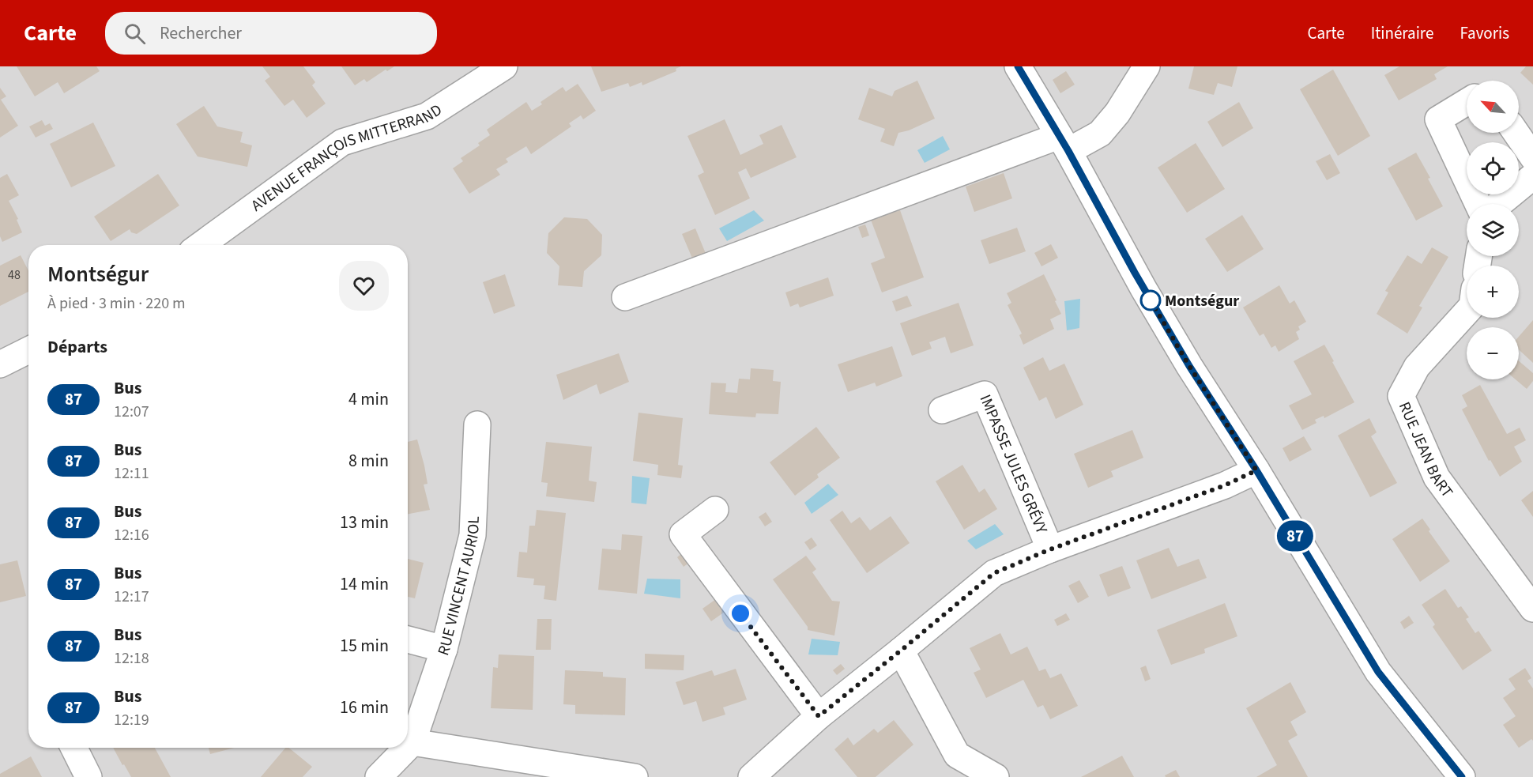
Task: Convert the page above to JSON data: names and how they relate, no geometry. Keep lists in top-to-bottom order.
{
  "streets": {
    "street": [
      "AVENUE FRANÇOIS MITTERRAND",
      "RUE JEAN BART",
      "IMPASSE JULES GRÉVY",
      "RUE VINCENT AURIOL"
    ]
  },
  "places": ["Montségur"],
  "lines": ["bus line 87"],
  "house_numbers": ["48"],
  "north": "top left",
  "page": {
    "header": "Carte",
    "search": "Rechercher",
    "nav": ["Carte", "Itinéraire", "Favoris"],
    "on_map": "87",
    "map_buttons": ["+", "−"],
    "heading": [
      ["Montségur", "À pied · 3 min · 220 m"],
      "Départs"
    ],
    "list": [
      {
        "mark": "87",
        "name": "Bus",
        "note": "12:07",
        "value": "4 min"
      },
      {
        "mark": "87",
        "name": "Bus",
        "note": "12:11",
        "value": "8 min"
      },
      {
        "mark": "87",
        "name": "Bus",
        "note": "12:16",
        "value": "13 min"
      },
      {
        "mark": "87",
        "name": "Bus",
        "note": "12:17",
        "value": "14 min"
      },
      {
        "mark": "87",
        "name": "Bus",
        "note": "12:18",
        "value": "15 min"
      },
      {
        "mark": "87",
        "name": "Bus",
        "note": "12:19",
        "value": "16 min"
      }
    ]
  }
}
